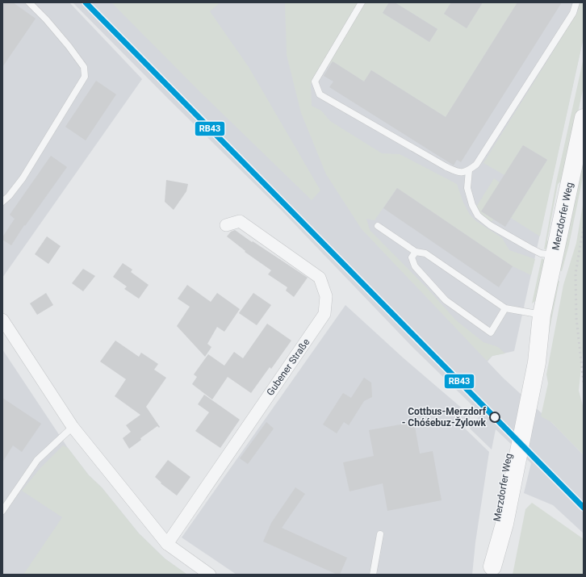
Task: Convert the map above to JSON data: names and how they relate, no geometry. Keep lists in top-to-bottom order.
{
  "streets": {
    "street": ["Merzdorfer Weg", "Gubener Straße"]
  },
  "places": ["Cottbus-Merzdorf - Chóśebuz-Žylowk"],
  "lines": ["transit line RB43"]
}
